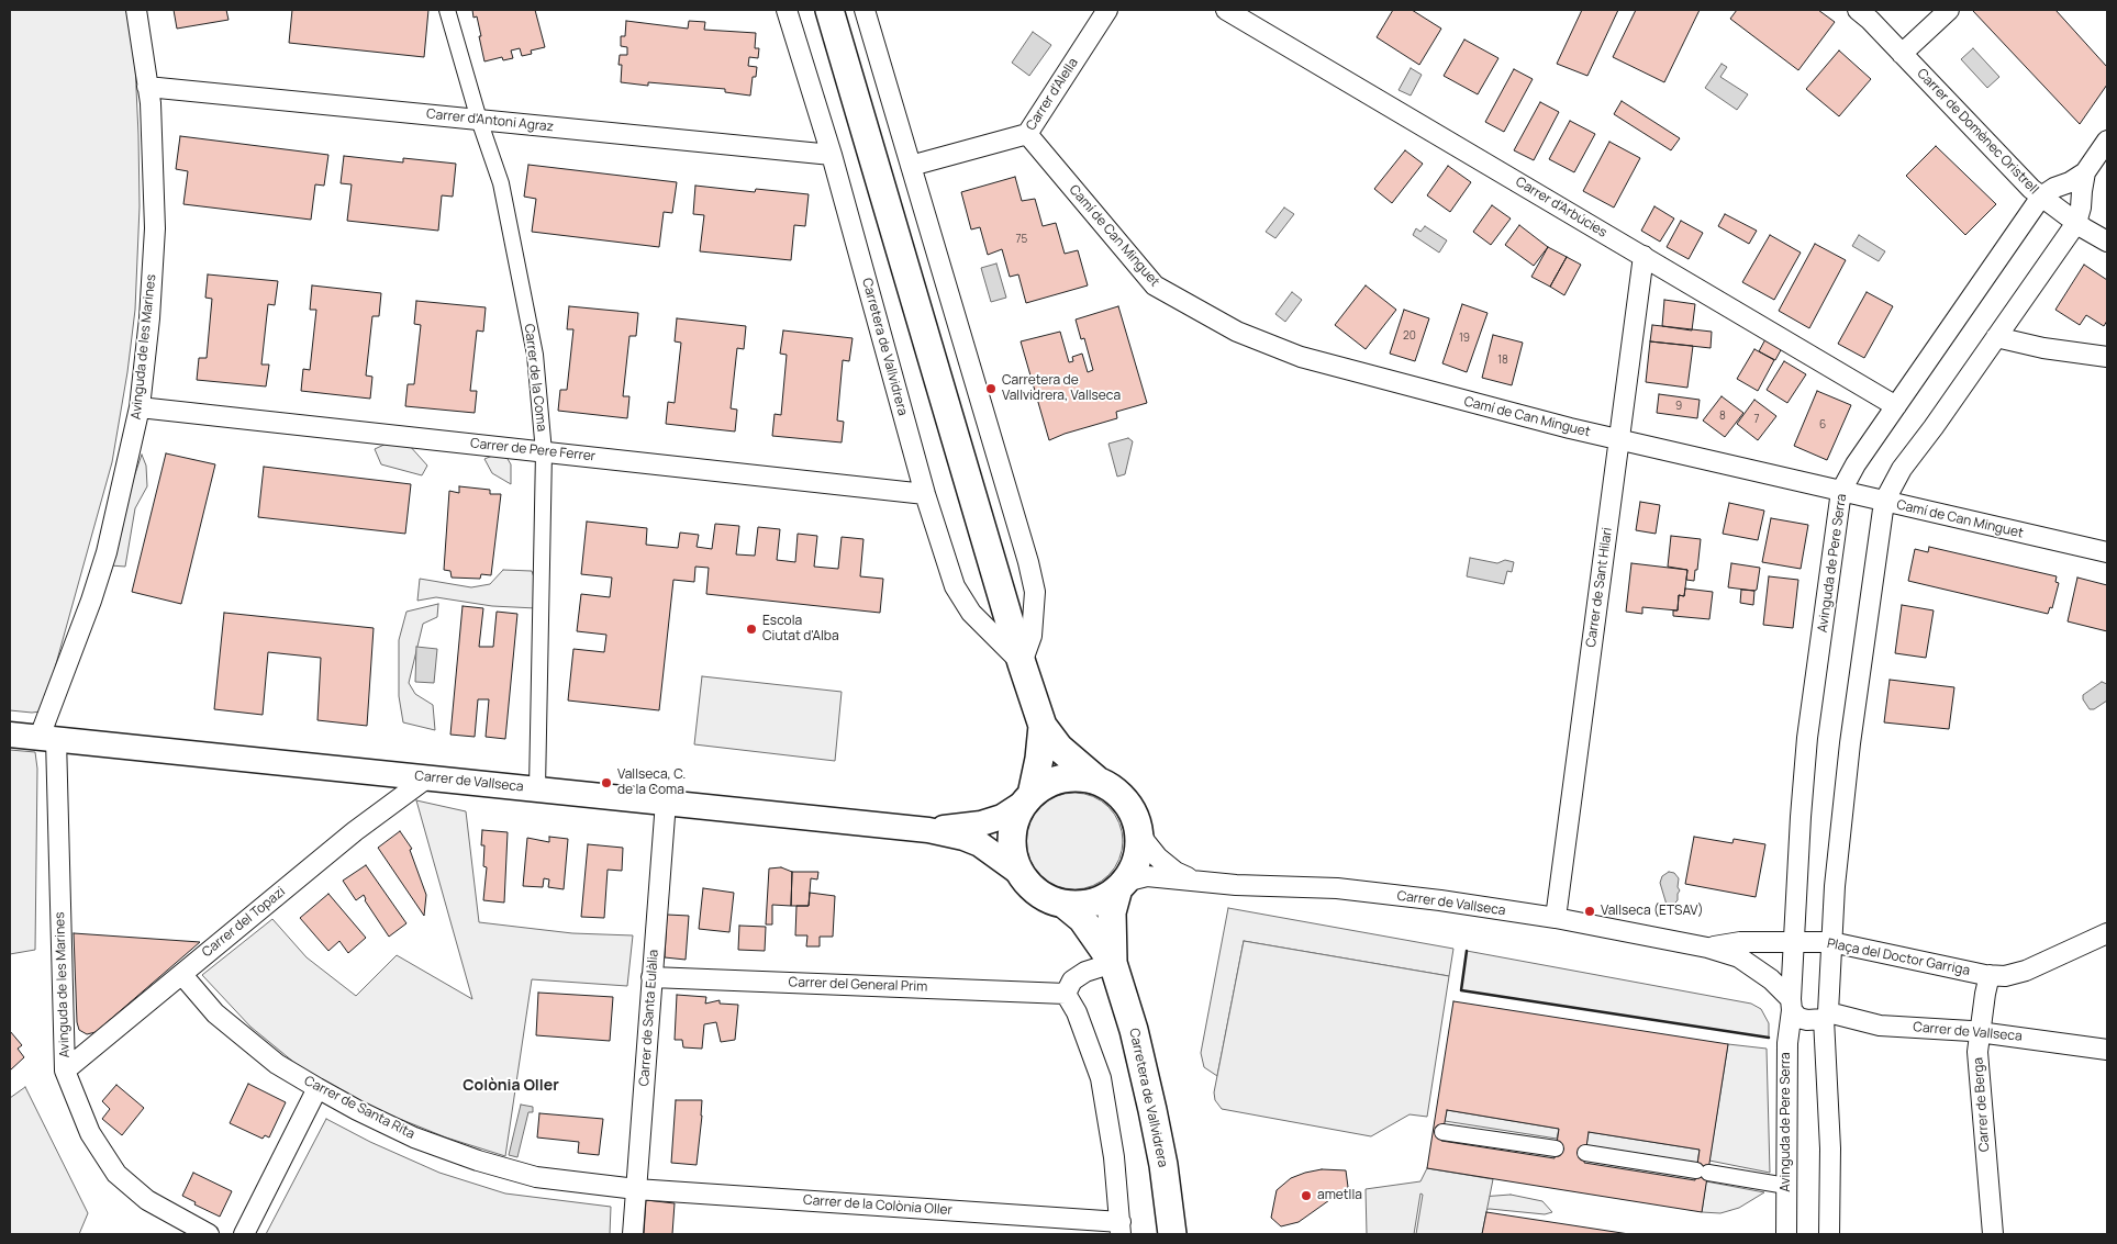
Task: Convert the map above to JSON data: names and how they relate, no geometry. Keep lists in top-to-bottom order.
{
  "streets": {
    "main road": ["Carretera de Vallvidrera"],
    "street": [
      "Carrer d'Alella",
      "Carrer d'Antoni Agraz",
      "Carrer de Domènec Oristrell",
      "Carrer d'Arbúcies",
      "Camí de Can Minguet",
      "Avinguda de les Marines",
      "Carrer de la Coma",
      "Carrer de Pere Ferrer",
      "Avinguda de Pere Serra",
      "Carrer de Sant Hilari",
      "Carrer de Vallseca",
      "Carrer del Topazi",
      "Plaça del Doctor Garriga",
      "Carrer del General Prim",
      "Carrer de Santa Eulàlia",
      "Carrer de Berga",
      "Carrer de Santa Rita",
      "Carrer de la Colònia Oller"
    ]
  },
  "crossings": [
    ["Carrer d'Alella", "Camí de Can Minguet"],
    ["Carrer d'Antoni Agraz", "Avinguda de les Marines"],
    ["Carrer d'Antoni Agraz", "Carretera de Vallvidrera"],
    ["Carrer d'Antoni Agraz", "Carrer de la Coma"],
    ["Carrer de Domènec Oristrell", "Avinguda de Pere Serra"],
    ["Carrer d'Arbúcies", "Avinguda de Pere Serra"],
    ["Carrer d'Arbúcies", "Carrer de Sant Hilari"],
    ["Camí de Can Minguet", "Avinguda de Pere Serra"],
    ["Camí de Can Minguet", "Carrer de Sant Hilari"],
    ["Avinguda de les Marines", "Carrer de Pere Ferrer"],
    ["Avinguda de les Marines", "Carrer de Vallseca"],
    ["Avinguda de les Marines", "Carrer del Topazi"],
    ["Carretera de Vallvidrera", "Carrer de Pere Ferrer"],
    ["Carretera de Vallvidrera", "Carrer de Vallseca"],
    ["Carrer de la Coma", "Carrer de Pere Ferrer"],
    ["Carrer de la Coma", "Carrer de Vallseca"],
    ["Avinguda de Pere Serra", "Carrer de Vallseca"],
    ["Avinguda de Pere Serra", "Plaça del Doctor Garriga"],
    ["Carrer de Sant Hilari", "Carrer de Vallseca"],
    ["Carrer de Vallseca", "Carrer del Topazi"],
    ["Carrer de Vallseca", "Plaça del Doctor Garriga"],
    ["Carrer de Vallseca", "Carrer de Santa Eulàlia"],
    ["Carrer de Vallseca", "Carrer de Berga"],
    ["Carrer del Topazi", "Carrer de Santa Rita"],
    ["Plaça del Doctor Garriga", "Carrer de Berga"],
    ["Carrer del General Prim", "Carrer de Santa Eulàlia"],
    ["Carrer de Santa Eulàlia", "Carrer de Santa Rita"],
    ["Carrer de Santa Eulàlia", "Carrer de la Colònia Oller"],
    ["Carrer de Santa Rita", "Carrer de la Colònia Oller"]
  ],
  "districts": ["Colònia Oller"],
  "places": [
    "Carretera de Vallvidrera, Vallseca",
    "Escola Ciutat d'Alba",
    "Vallseca, C. de la Coma",
    "Vallseca (ETSAV)",
    "ametlla"
  ],
  "house_numbers": [
    "75",
    "20",
    "19",
    "18",
    "9",
    "8",
    "7",
    "6"
  ]
}
